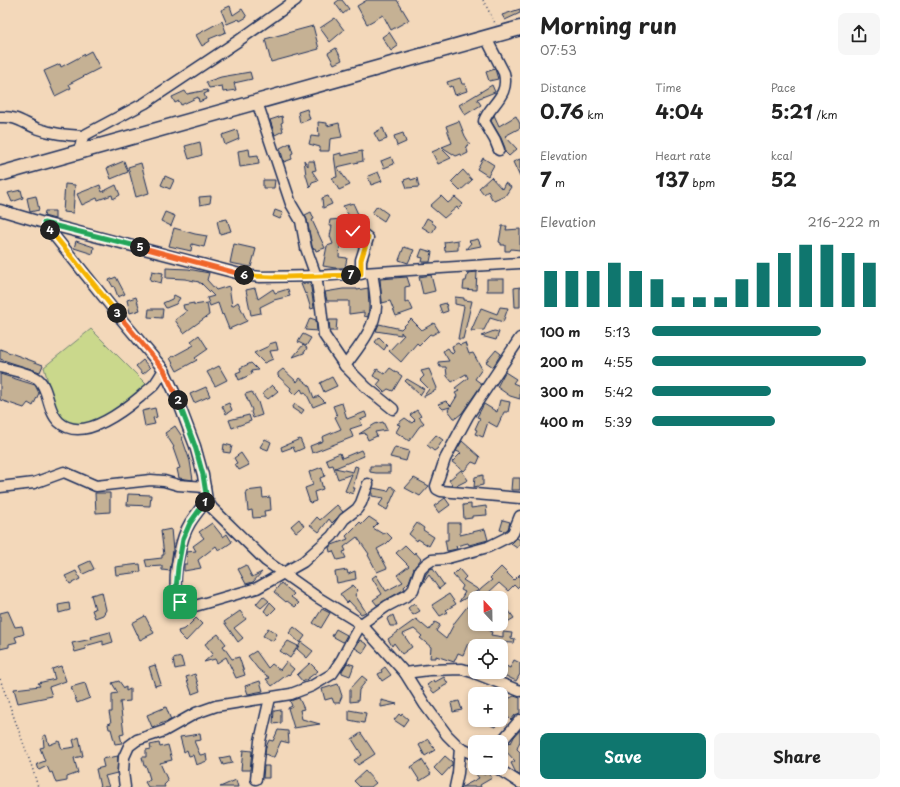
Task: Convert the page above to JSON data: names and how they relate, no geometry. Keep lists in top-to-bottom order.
{
  "north": "top",
  "page": {
    "heading": ["Morning run", "07:53"],
    "stats": [
      ["Distance", "0.76 km"],
      ["Time", "4:04"],
      ["Pace", "5:21 /km"],
      ["Elevation", "7 m"],
      ["Heart rate", "137 bpm"],
      ["kcal", "52"]
    ],
    "chart": ["Elevation", "216–222 m"],
    "pins": [
      "4",
      "5",
      "6",
      "7",
      "3",
      "2",
      "1"
    ],
    "list": [
      {
        "name": "100 m",
        "note": "5:13"
      },
      {
        "name": "200 m",
        "note": "4:55"
      },
      {
        "name": "300 m",
        "note": "5:42"
      },
      {
        "name": "400 m",
        "note": "5:39"
      }
    ],
    "map_buttons": ["+", "−"],
    "buttons": ["Save", "Share"]
  }
}
